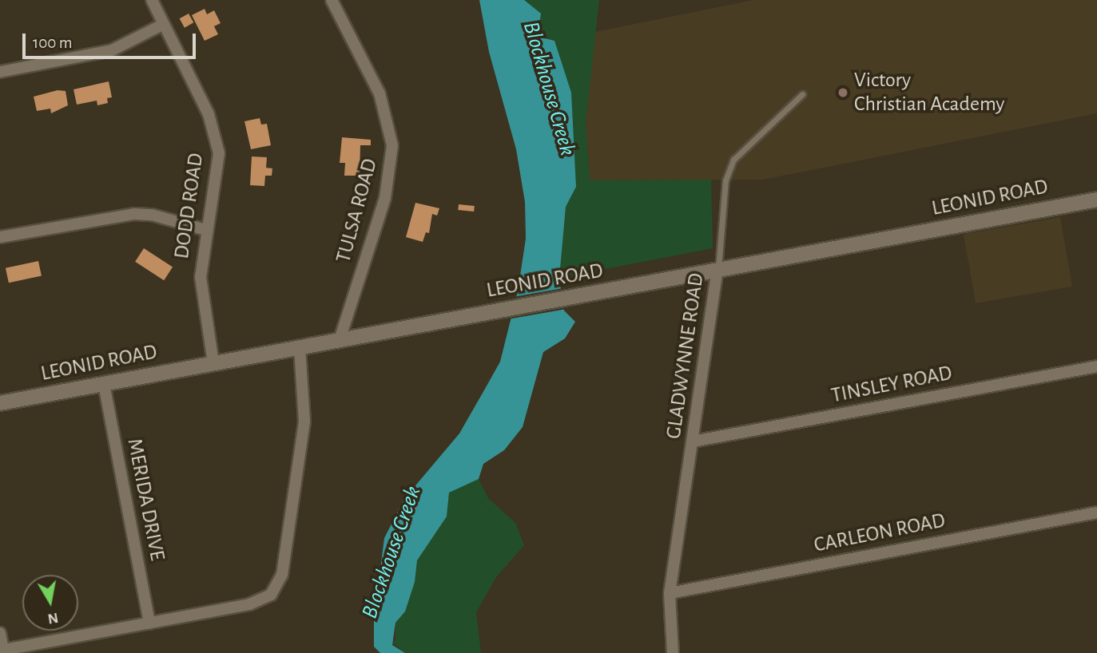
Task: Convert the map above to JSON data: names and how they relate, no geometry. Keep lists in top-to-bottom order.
{
  "streets": {
    "street": [
      "LEONID ROAD",
      "DODD ROAD",
      "TULSA ROAD",
      "GLADWYNNE ROAD",
      "TINSLEY ROAD",
      "MERIDA DRIVE",
      "CARLEON ROAD"
    ]
  },
  "crossings": [
    ["LEONID ROAD", "DODD ROAD"],
    ["LEONID ROAD", "TULSA ROAD"],
    ["LEONID ROAD", "GLADWYNNE ROAD"],
    ["LEONID ROAD", "MERIDA DRIVE"],
    ["GLADWYNNE ROAD", "TINSLEY ROAD"],
    ["GLADWYNNE ROAD", "CARLEON ROAD"]
  ],
  "water": ["Blockhouse Creek"],
  "places": ["Victory Christian Academy"],
  "scale_bar": "100 m",
  "north": "bottom"
}
